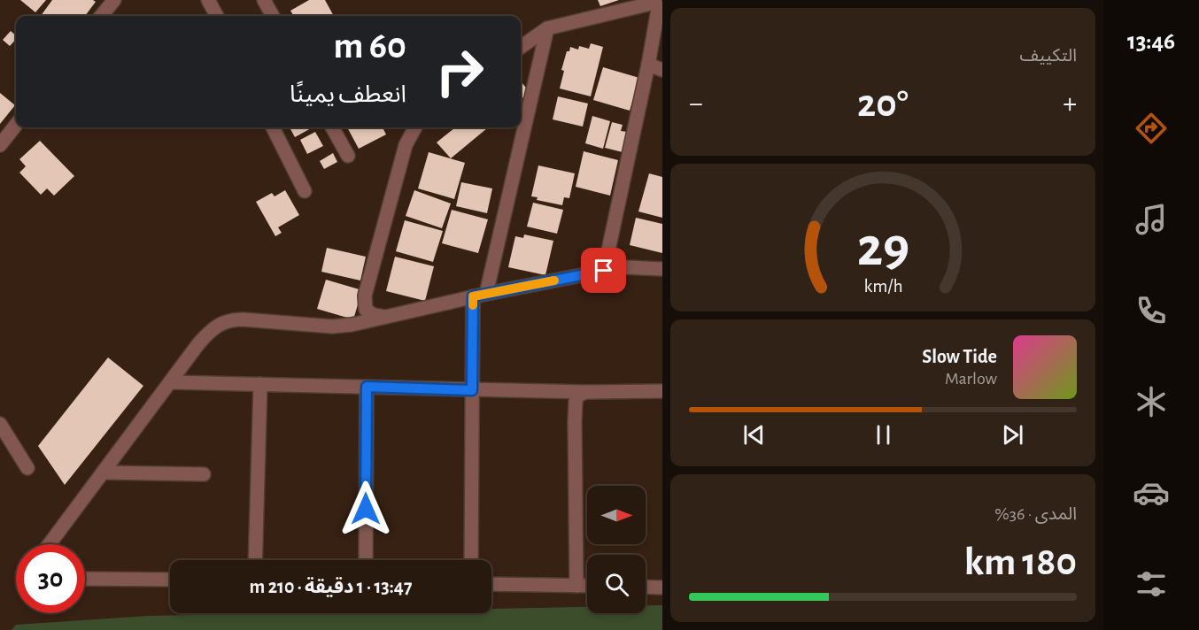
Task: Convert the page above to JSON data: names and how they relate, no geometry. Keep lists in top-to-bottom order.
{
  "north": "right",
  "page": {
    "tabs": "13:46",
    "tile": [
      "التكييف",
      ["المدى · 36%", "180 km"]
    ],
    "turn": ["60 m", "انعطف يمينًا"],
    "heat": ["−", "20°", "+"],
    "song": ["Slow Tide", "Marlow"],
    "limit": "30",
    "trip": "13:47 · 1 دقيقة · 210 m",
    "gauge": ["29", "km/h"]
  }
}
